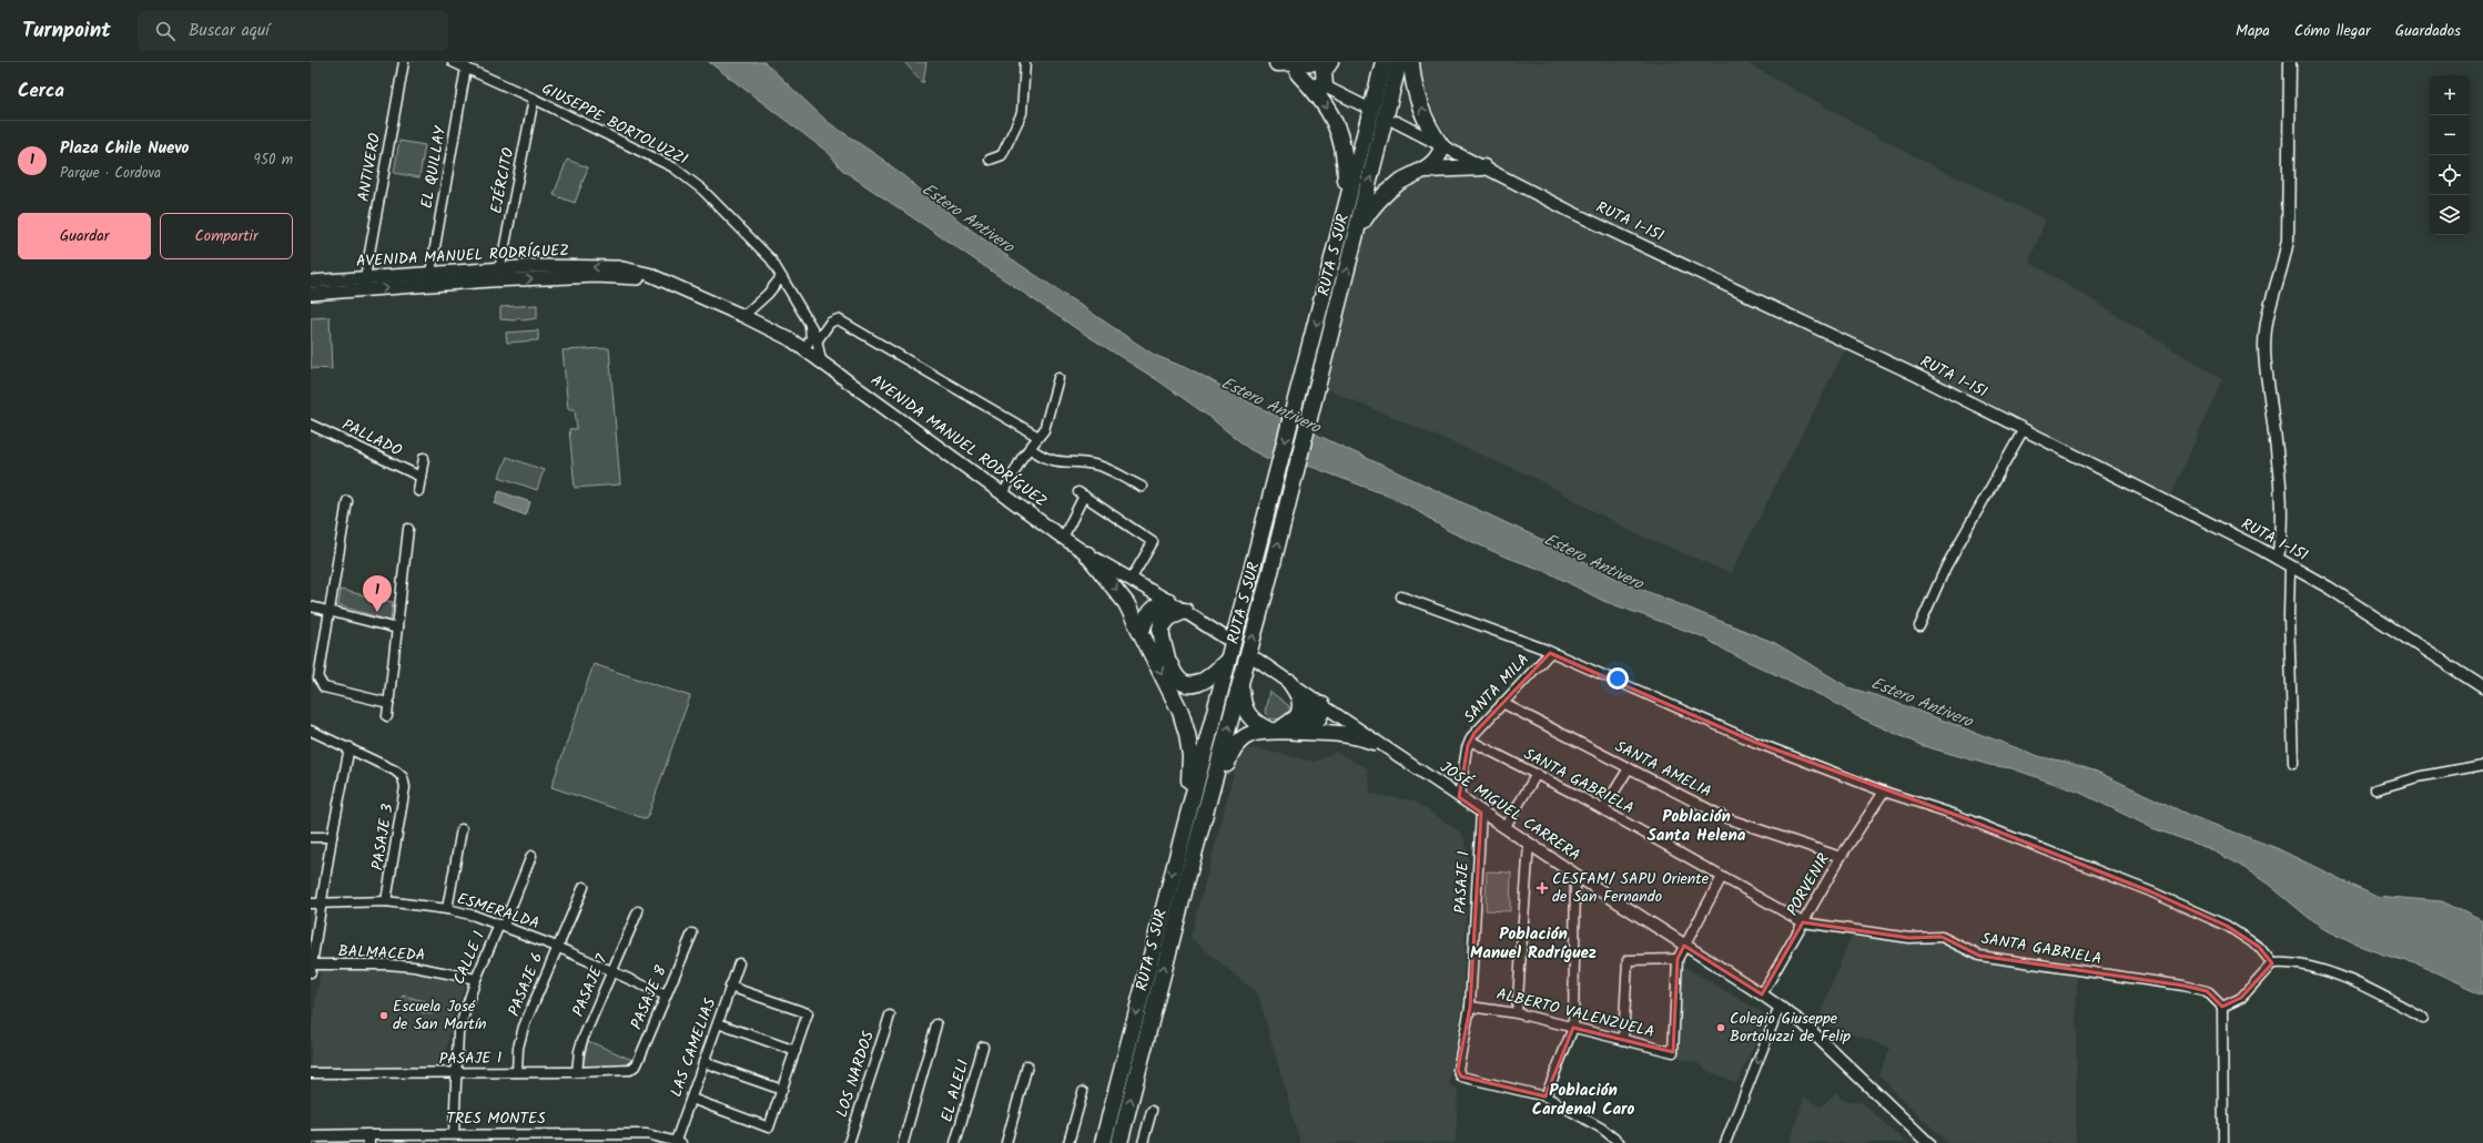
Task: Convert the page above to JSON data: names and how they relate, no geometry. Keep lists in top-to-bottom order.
{
  "streets": {
    "highway": ["RUTA 5 SUR"],
    "main road": ["AVENIDA MANUEL RODRÍGUEZ", "JOSÉ MIGUEL CARRERA"],
    "street": [
      "GIUSEPPE BORTOLUZZI",
      "ANTIVERO",
      "EL QUILLAY",
      "EJÉRCITO",
      "RUTA I-151",
      "PALLADO",
      "SANTA MILA",
      "SANTA AMELIA",
      "SANTA GABRIELA",
      "PASAJE 3",
      "PASAJE 1",
      "PORVENIR",
      "ESMERALDA",
      "BALMACEDA",
      "CALLE 1",
      "PASAJE 6",
      "PASAJE 7",
      "PASAJE 8",
      "ALBERTO VALENZUELA",
      "LAS CAMELIAS",
      "LOS NARDOS",
      "EL ALELI",
      "TRES MONTES"
    ]
  },
  "crossings": [
    ["GIUSEPPE BORTOLUZZI", "EL QUILLAY"],
    ["GIUSEPPE BORTOLUZZI", "EJÉRCITO"],
    ["GIUSEPPE BORTOLUZZI", "AVENIDA MANUEL RODRÍGUEZ"],
    ["ANTIVERO", "AVENIDA MANUEL RODRÍGUEZ"],
    ["EL QUILLAY", "AVENIDA MANUEL RODRÍGUEZ"],
    ["EJÉRCITO", "AVENIDA MANUEL RODRÍGUEZ"],
    ["SANTA MILA", "SANTA AMELIA"],
    ["SANTA MILA", "SANTA GABRIELA"],
    ["SANTA MILA", "JOSÉ MIGUEL CARRERA"],
    ["SANTA AMELIA", "PORVENIR"],
    ["SANTA GABRIELA", "PORVENIR"],
    ["JOSÉ MIGUEL CARRERA", "PASAJE 1"],
    ["JOSÉ MIGUEL CARRERA", "PORVENIR"],
    ["PASAJE 3", "ESMERALDA"],
    ["PASAJE 1", "CALLE 1"],
    ["PASAJE 1", "PASAJE 6"],
    ["PASAJE 1", "PASAJE 7"],
    ["PASAJE 1", "PASAJE 8"],
    ["PASAJE 1", "ALBERTO VALENZUELA"],
    ["ESMERALDA", "CALLE 1"],
    ["ESMERALDA", "PASAJE 6"],
    ["ESMERALDA", "PASAJE 7"],
    ["ESMERALDA", "PASAJE 8"],
    ["BALMACEDA", "CALLE 1"],
    ["CALLE 1", "TRES MONTES"],
    ["LAS CAMELIAS", "TRES MONTES"]
  ],
  "districts": ["Población Santa Helena", "Población Manuel Rodríguez", "Población Cardenal Caro"],
  "water": ["Estero Antivero"],
  "places": {
    "health": ["CESFAM/ SAPU Oriente de San Fernando"],
    "other": ["Escuela José de San Martín", "Colegio Giuseppe Bortoluzzi de Felip"]
  },
  "page": {
    "header": "Turnpoint",
    "search": "Buscar aquí",
    "nav": ["Mapa", "Cómo llegar", "Guardados"],
    "heading": "Cerca",
    "map_buttons": ["+", "−"],
    "list": [
      {
        "mark": "1",
        "name": "Plaza Chile Nuevo",
        "note": "Parque · Cordova",
        "value": "950 m"
      }
    ],
    "buttons": ["Guardar", "Compartir"],
    "pins": "1"
  }
}
